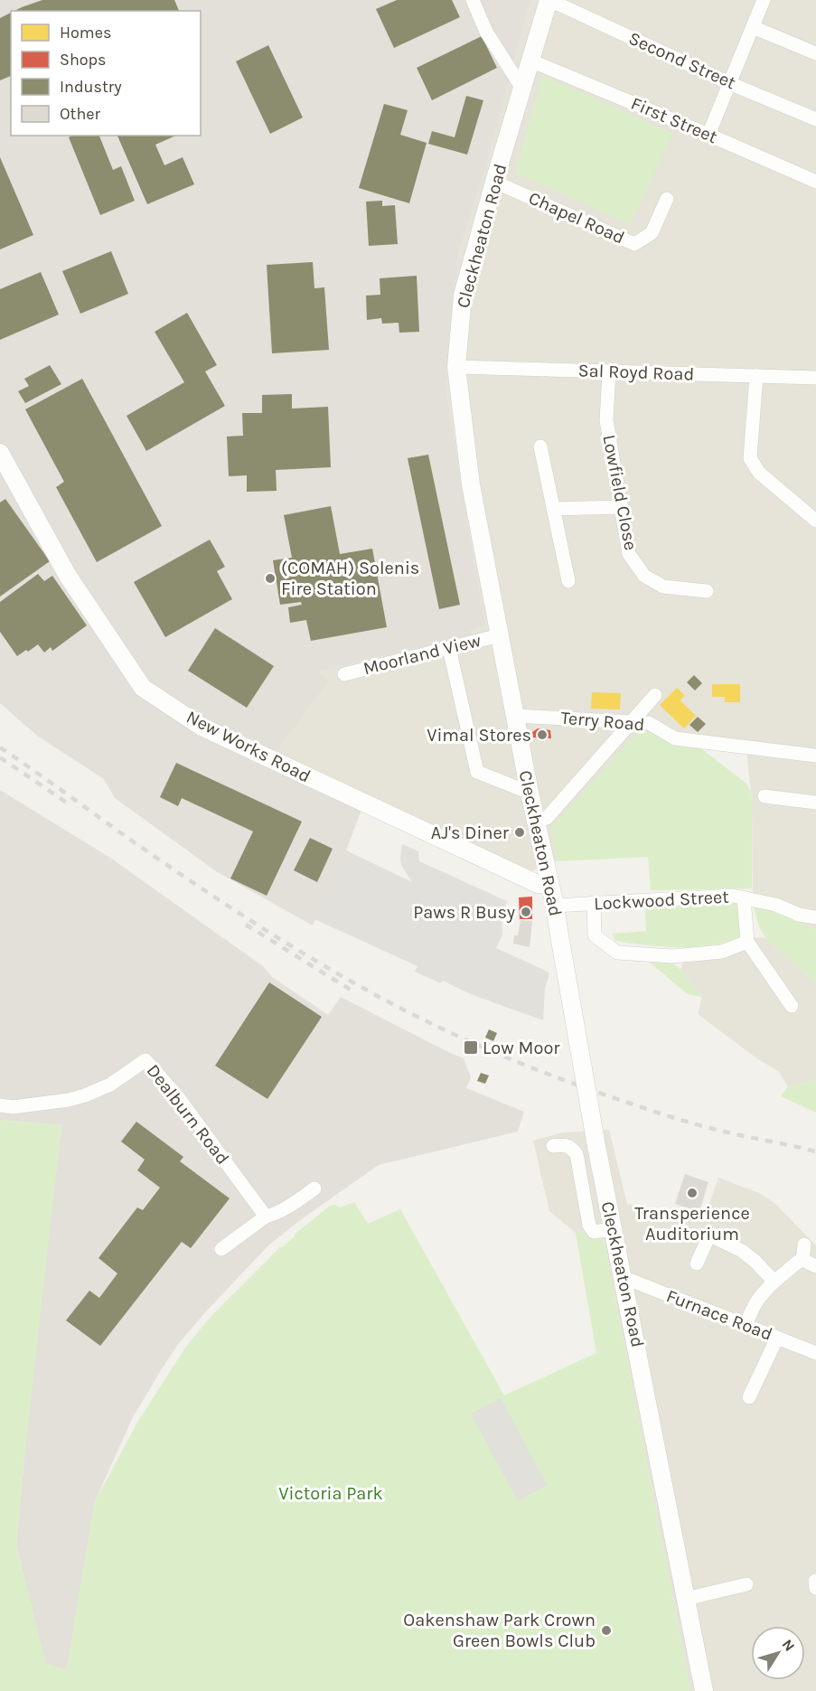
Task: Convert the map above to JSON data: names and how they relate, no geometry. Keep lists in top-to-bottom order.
{
  "streets": {
    "street": [
      "Second Street",
      "First Street",
      "Chapel Road",
      "Cleckheaton Road",
      "Sal Royd Road",
      "Lowfield Close",
      "Moorland View",
      "Terry Road",
      "New Works Road",
      "Lockwood Street",
      "Dealburn Road",
      "Furnace Road"
    ]
  },
  "crossings": [
    ["Second Street", "Cleckheaton Road"],
    ["First Street", "Cleckheaton Road"],
    ["Chapel Road", "Cleckheaton Road"],
    ["Cleckheaton Road", "Sal Royd Road"],
    ["Cleckheaton Road", "Moorland View"],
    ["Cleckheaton Road", "Terry Road"],
    ["Cleckheaton Road", "New Works Road"],
    ["Cleckheaton Road", "Lockwood Street"],
    ["Cleckheaton Road", "Furnace Road"],
    ["Sal Royd Road", "Lowfield Close"]
  ],
  "parks": ["Victoria Park"],
  "places": {
    "other": [
      "(COMAH) Solenis Fire Station",
      "Vimal Stores",
      "AJ's Diner",
      "Paws R Busy",
      "Transperience Auditorium",
      "Oakenshaw Park Crown Green Bowls Club"
    ],
    "transit": ["Low Moor"]
  },
  "legend": [
    "Homes",
    "Shops",
    "Industry",
    "Other"
  ],
  "north": "top right"
}
